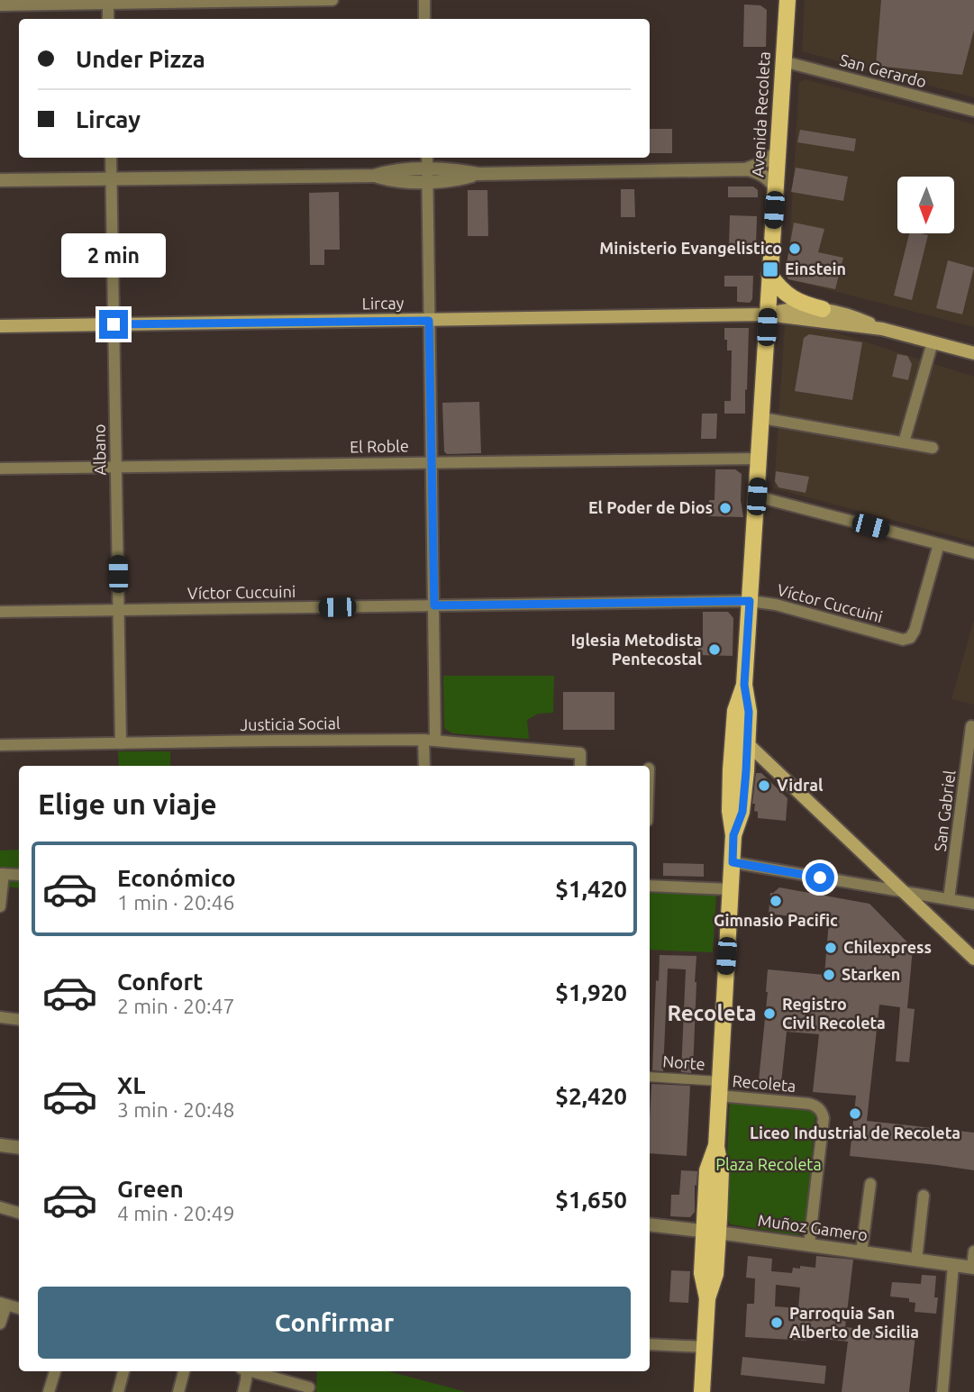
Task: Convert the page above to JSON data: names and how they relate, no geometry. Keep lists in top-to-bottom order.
{
  "streets": {
    "main road": ["Avenida Recoleta", "Lircay"],
    "street": [
      "San Gerardo",
      "El Roble",
      "Albano",
      "Víctor Cuccuini",
      "Justicia Social",
      "San Gabriel",
      "Norte",
      "Recoleta",
      "Muñoz Gamero"
    ]
  },
  "crossings": [
    ["San Gerardo", "Avenida Recoleta"],
    ["Avenida Recoleta", "Lircay"],
    ["Avenida Recoleta", "El Roble"],
    ["Avenida Recoleta", "Víctor Cuccuini"],
    ["Avenida Recoleta", "Norte"],
    ["Avenida Recoleta", "Recoleta"],
    ["Avenida Recoleta", "Muñoz Gamero"],
    ["Lircay", "Albano"],
    ["El Roble", "Albano"],
    ["Albano", "Víctor Cuccuini"],
    ["Albano", "Justicia Social"],
    ["Norte", "Recoleta"],
    ["Recoleta", "Muñoz Gamero"]
  ],
  "districts": ["Recoleta"],
  "parks": ["Plaza Recoleta"],
  "places": {
    "other": [
      "Ministerio Evangelistico",
      "El Poder de Dios",
      "Iglesia Metodista Pentecostal",
      "Vidral",
      "Gimnasio Pacific",
      "Chilexpress",
      "Starken",
      "Registro Civil Recoleta",
      "Liceo Industrial de Recoleta",
      "Parroquia San Alberto de Sicilia"
    ],
    "transit": ["Einstein"]
  },
  "north": "bottom",
  "page": {
    "banner": ["Under Pizza", "Lircay"],
    "bubble": "2 min",
    "heading": "Elige un viaje",
    "list": [
      {
        "name": "Económico",
        "note": "1 min · 20:46",
        "value": "$1,420"
      },
      {
        "name": "Confort",
        "note": "2 min · 20:47",
        "value": "$1,920"
      },
      {
        "name": "XL",
        "note": "3 min · 20:48",
        "value": "$2,420"
      },
      {
        "name": "Green",
        "note": "4 min · 20:49",
        "value": "$1,650"
      }
    ],
    "buttons": "Confirmar"
  }
}
